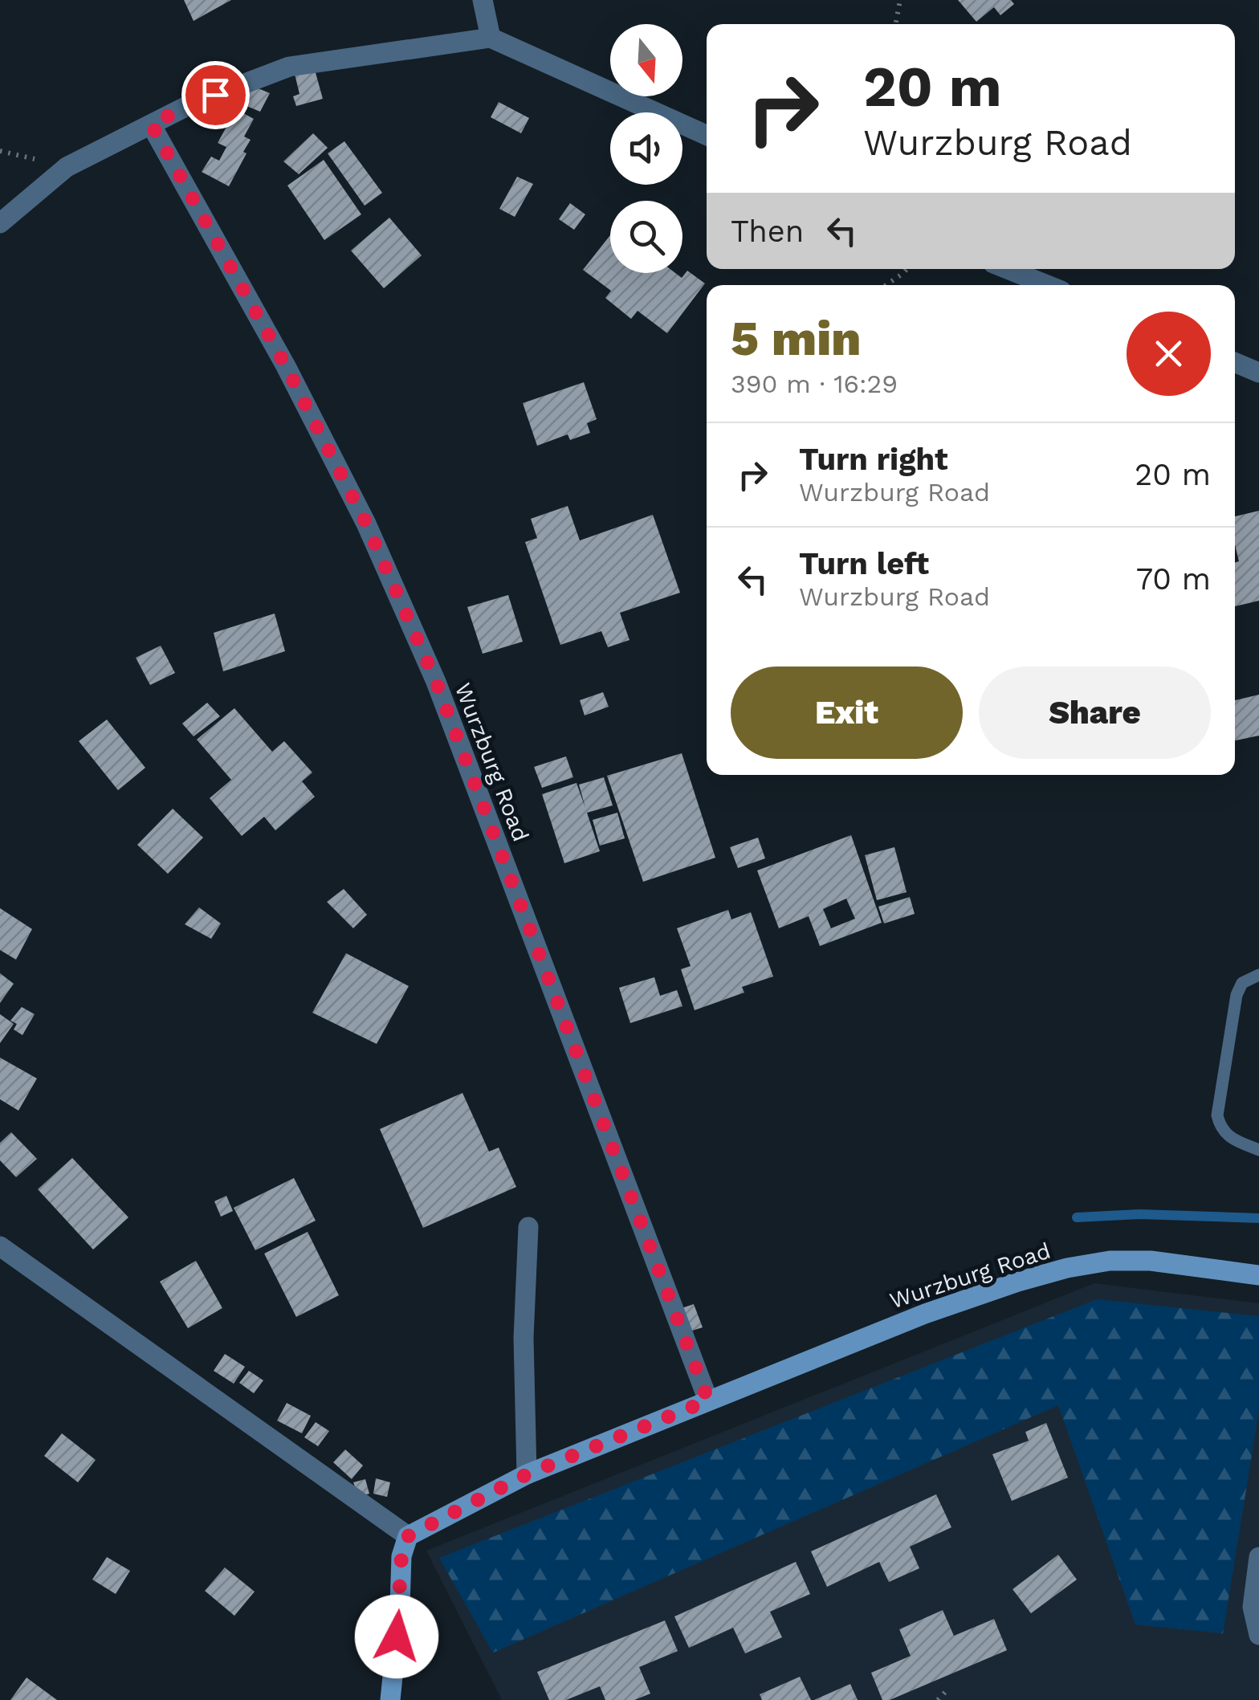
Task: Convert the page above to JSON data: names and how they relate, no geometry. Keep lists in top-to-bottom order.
{
  "streets": {
    "main road": ["Wurzburg Road"]
  },
  "north": "bottom",
  "page": {
    "turn": ["20 m", "Wurzburg Road"],
    "then": "Then",
    "heading": ["5 min", "390 m · 16:29"],
    "list": [
      {
        "name": "Turn right",
        "note": "Wurzburg Road",
        "value": "20 m"
      },
      {
        "name": "Turn left",
        "note": "Wurzburg Road",
        "value": "70 m"
      }
    ],
    "buttons": ["Exit", "Share"]
  }
}
